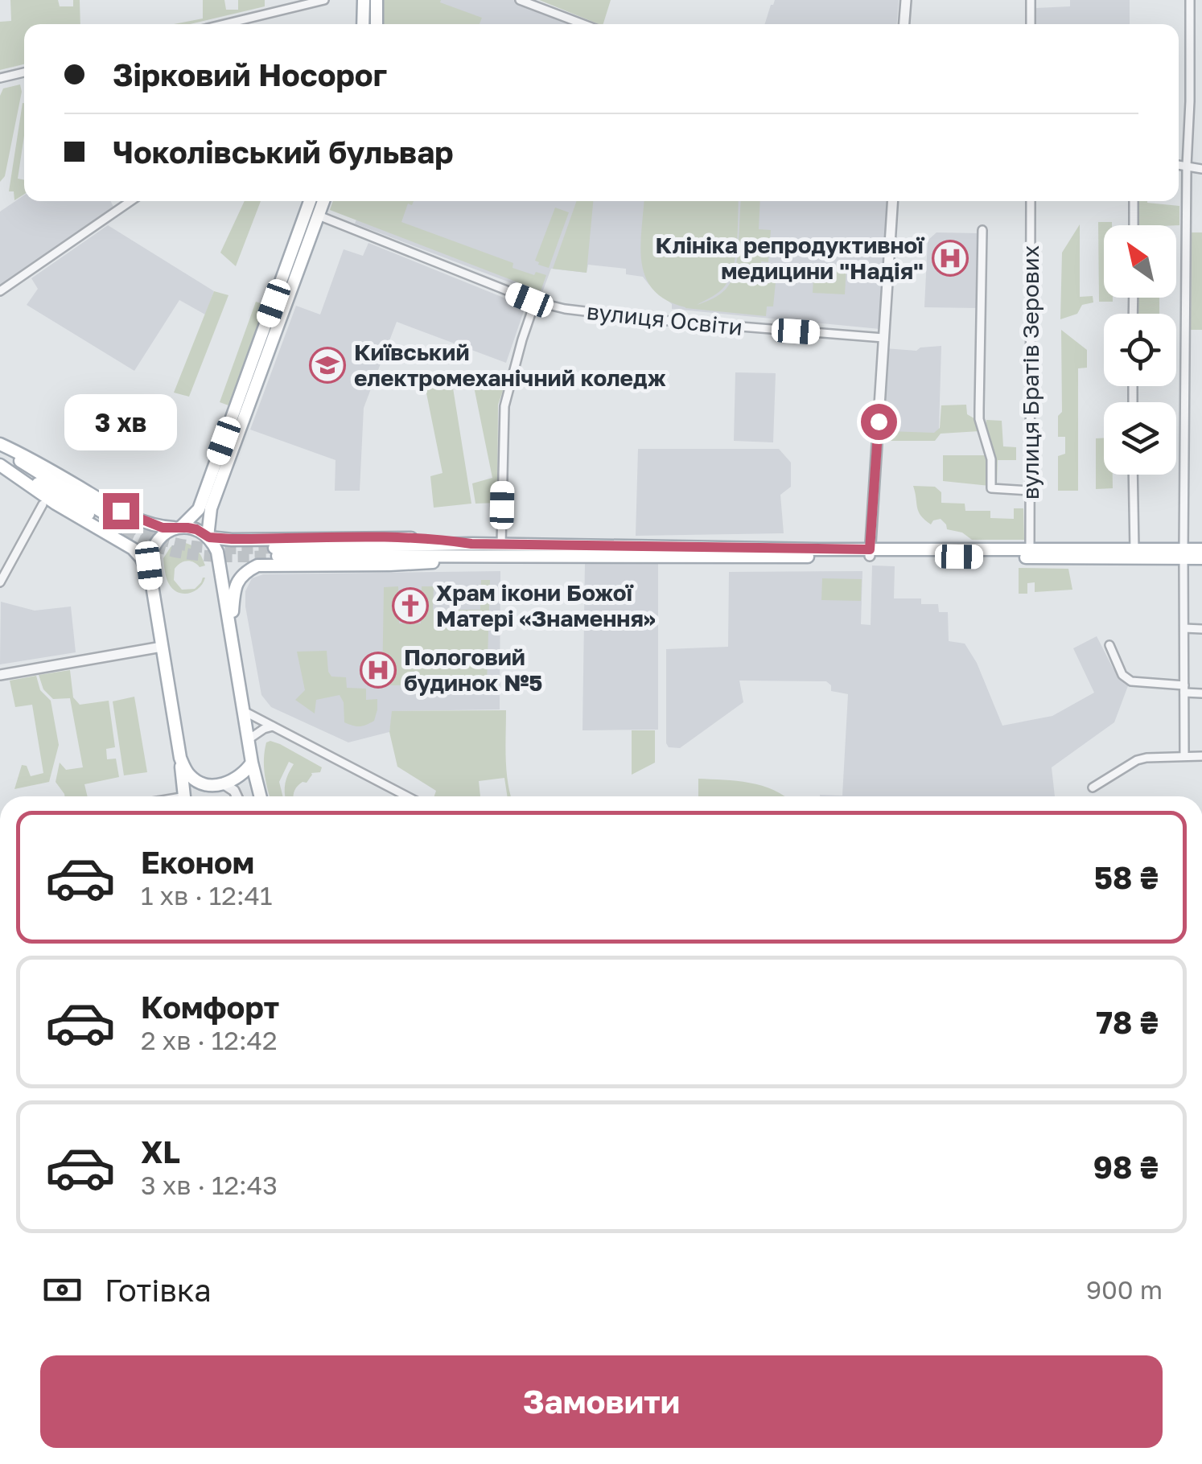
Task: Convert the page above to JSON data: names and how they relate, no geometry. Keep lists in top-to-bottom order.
{
  "streets": {
    "street": ["вулиця Освіти", "вулиця Братів Зерових"]
  },
  "places": {
    "hospital": ["Клініка репродуктивної медицини \"Надія\"", "Пологовий будинок №5"],
    "school or university": ["Київський електромеханічний коледж"],
    "church": ["Храм ікони Божої Матері «Знамення»"]
  },
  "north": "top left",
  "page": {
    "banner": ["Зірковий Носорог", "Чоколівський бульвар"],
    "bubble": "3 хв",
    "list": [
      {
        "name": "Економ",
        "note": "1 хв · 12:41",
        "value": "58 ₴"
      },
      {
        "name": "Комфорт",
        "note": "2 хв · 12:42",
        "value": "78 ₴"
      },
      {
        "name": "XL",
        "note": "3 хв · 12:43",
        "value": "98 ₴"
      }
    ],
    "pay": ["Готівка", "900 m"],
    "buttons": "Замовити"
  }
}
